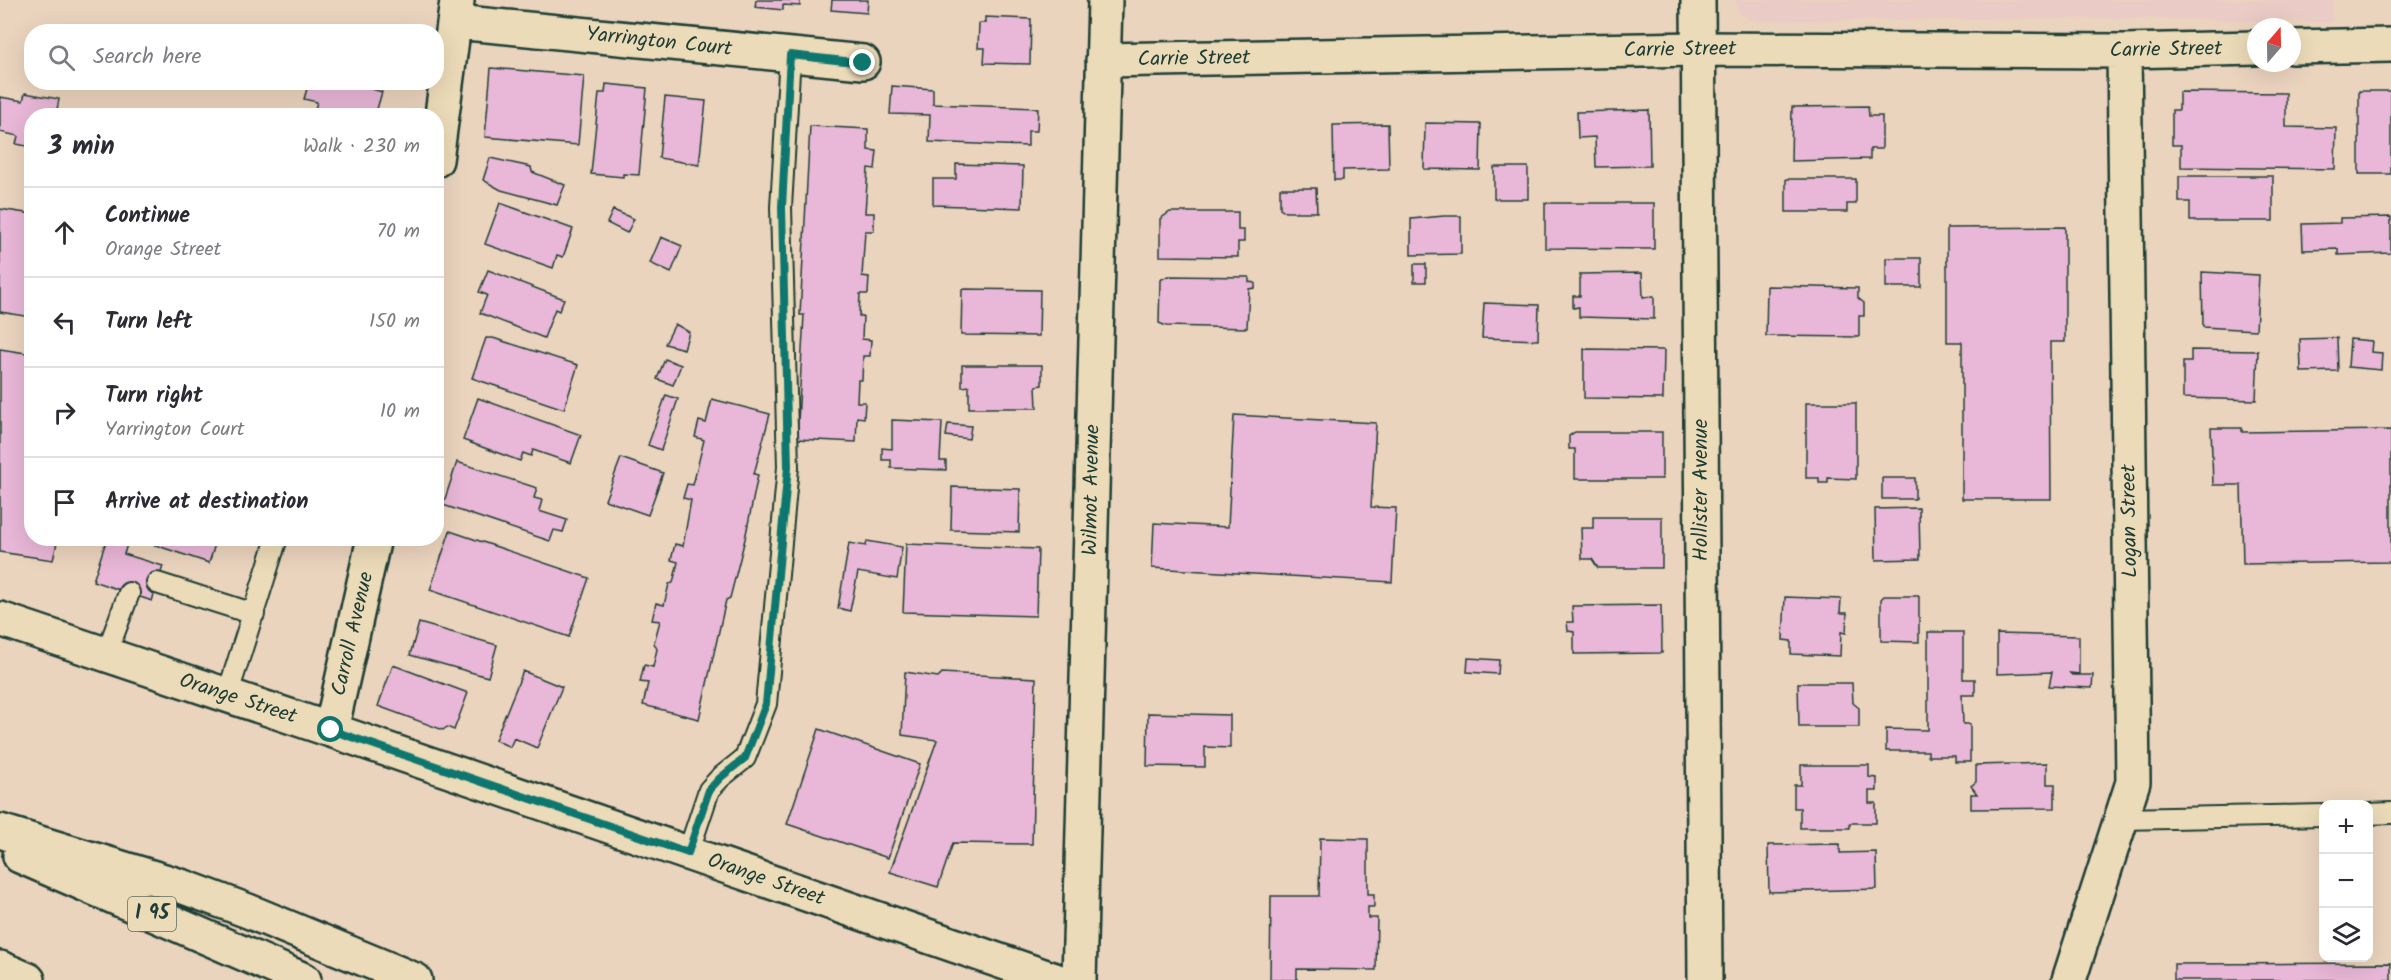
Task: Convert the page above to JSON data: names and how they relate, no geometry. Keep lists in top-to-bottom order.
{
  "streets": {
    "main road": [
      "Yarrington Court",
      "Carrie Street",
      "Wilmot Avenue",
      "Hollister Avenue",
      "Logan Street",
      "Carroll Avenue",
      "Orange Street",
      "I 95"
    ]
  },
  "crossings": [
    ["Carrie Street", "Wilmot Avenue"],
    ["Carrie Street", "Hollister Avenue"],
    ["Carrie Street", "Logan Street"],
    ["Carroll Avenue", "Orange Street"]
  ],
  "north": "top",
  "page": {
    "search": "Search here",
    "heading": ["3 min", "Walk · 230 m"],
    "list": [
      ["Continue", "Orange Street", "70 m"],
      ["Turn left", "150 m"],
      ["Turn right", "Yarrington Court", "10 m"],
      "Arrive at destination"
    ],
    "map_buttons": ["+", "−"]
  }
}
